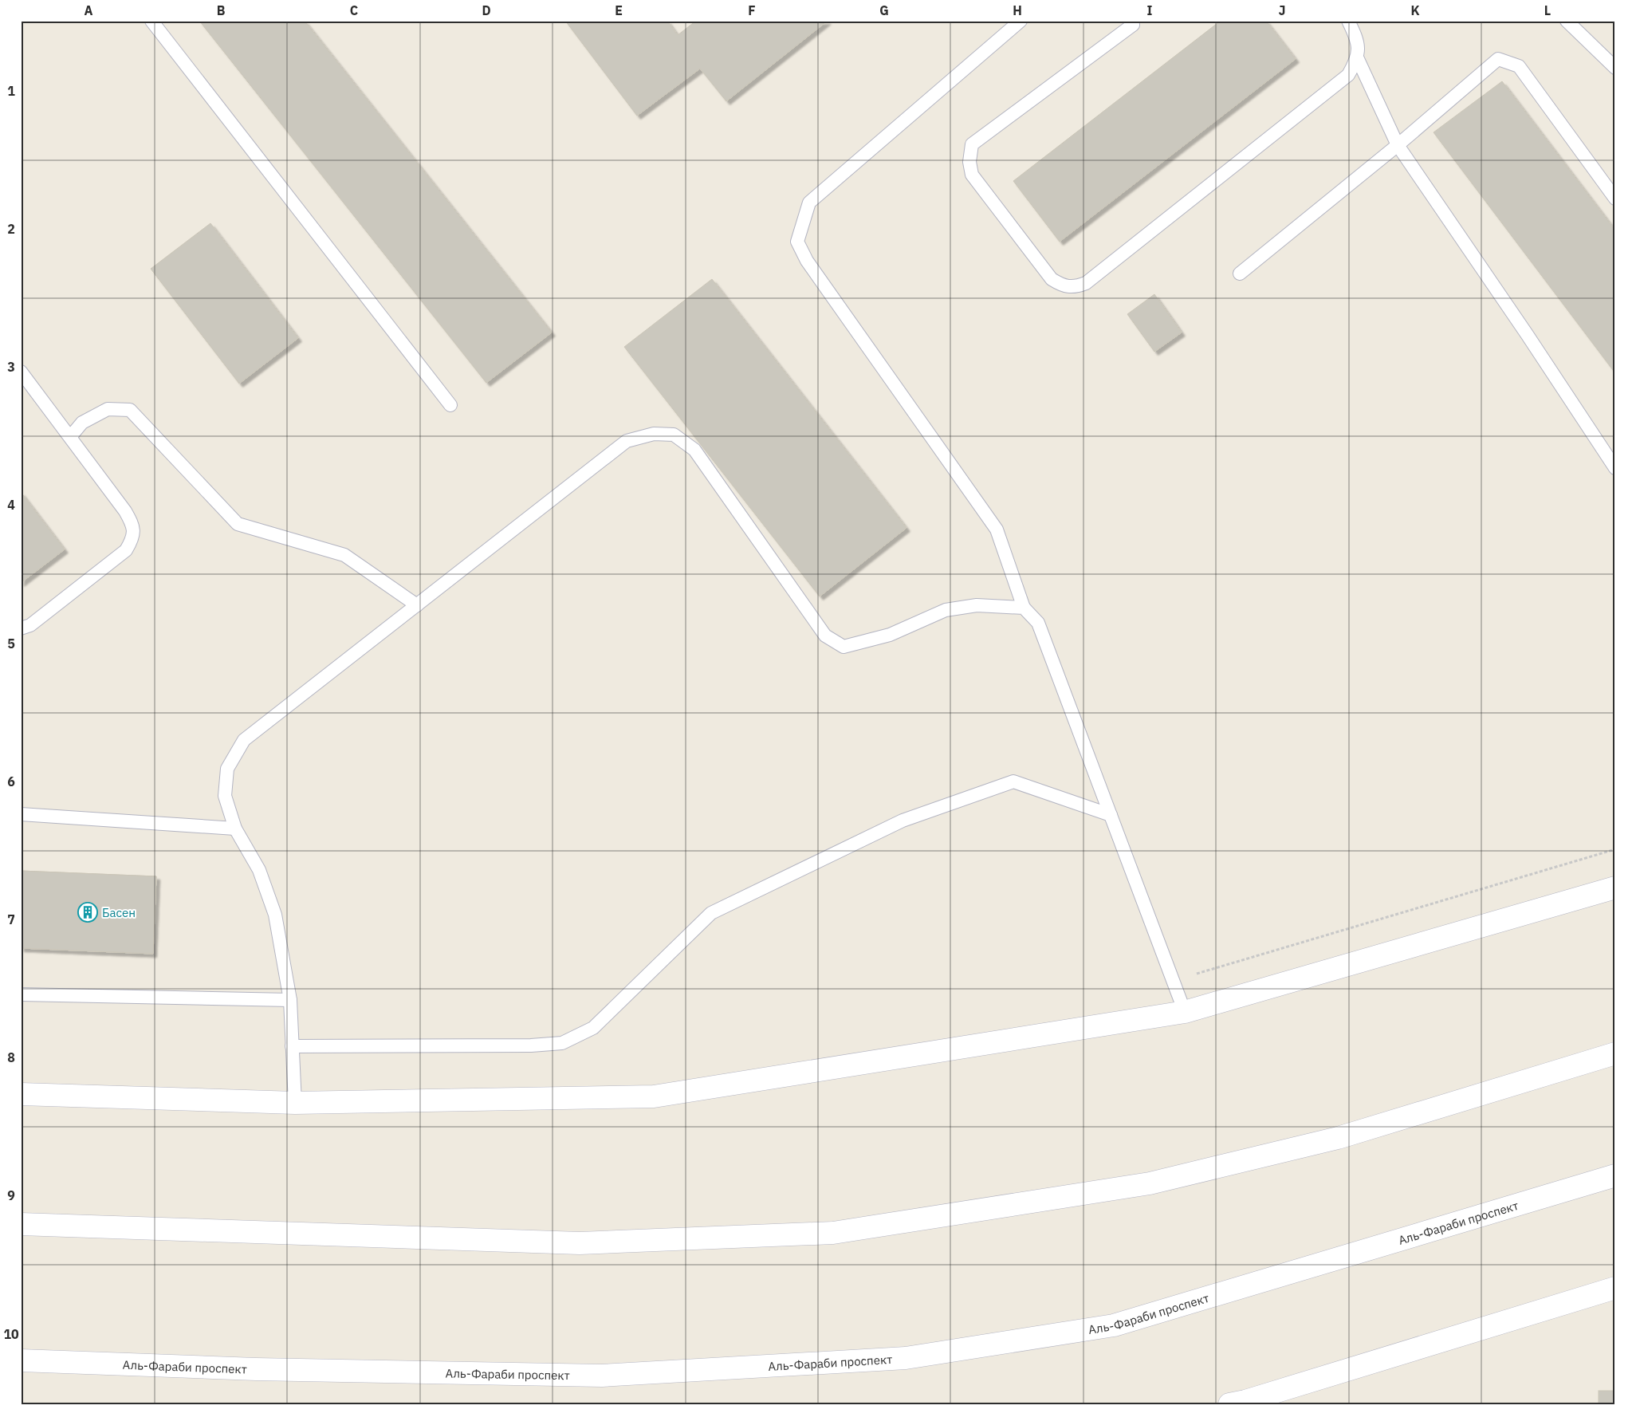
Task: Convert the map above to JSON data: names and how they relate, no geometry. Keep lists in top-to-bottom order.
{
  "streets": {
    "street": ["Аль-Фараби проспект"]
  },
  "places": {
    "building": ["Басен"]
  },
  "grid": {
    "columns": [
      "A",
      "B",
      "C",
      "D",
      "E",
      "F",
      "G",
      "H",
      "I",
      "J",
      "K",
      "L"
    ],
    "rows": [
      "1",
      "2",
      "3",
      "4",
      "5",
      "6",
      "7",
      "8",
      "9",
      "10"
    ]
  }
}
